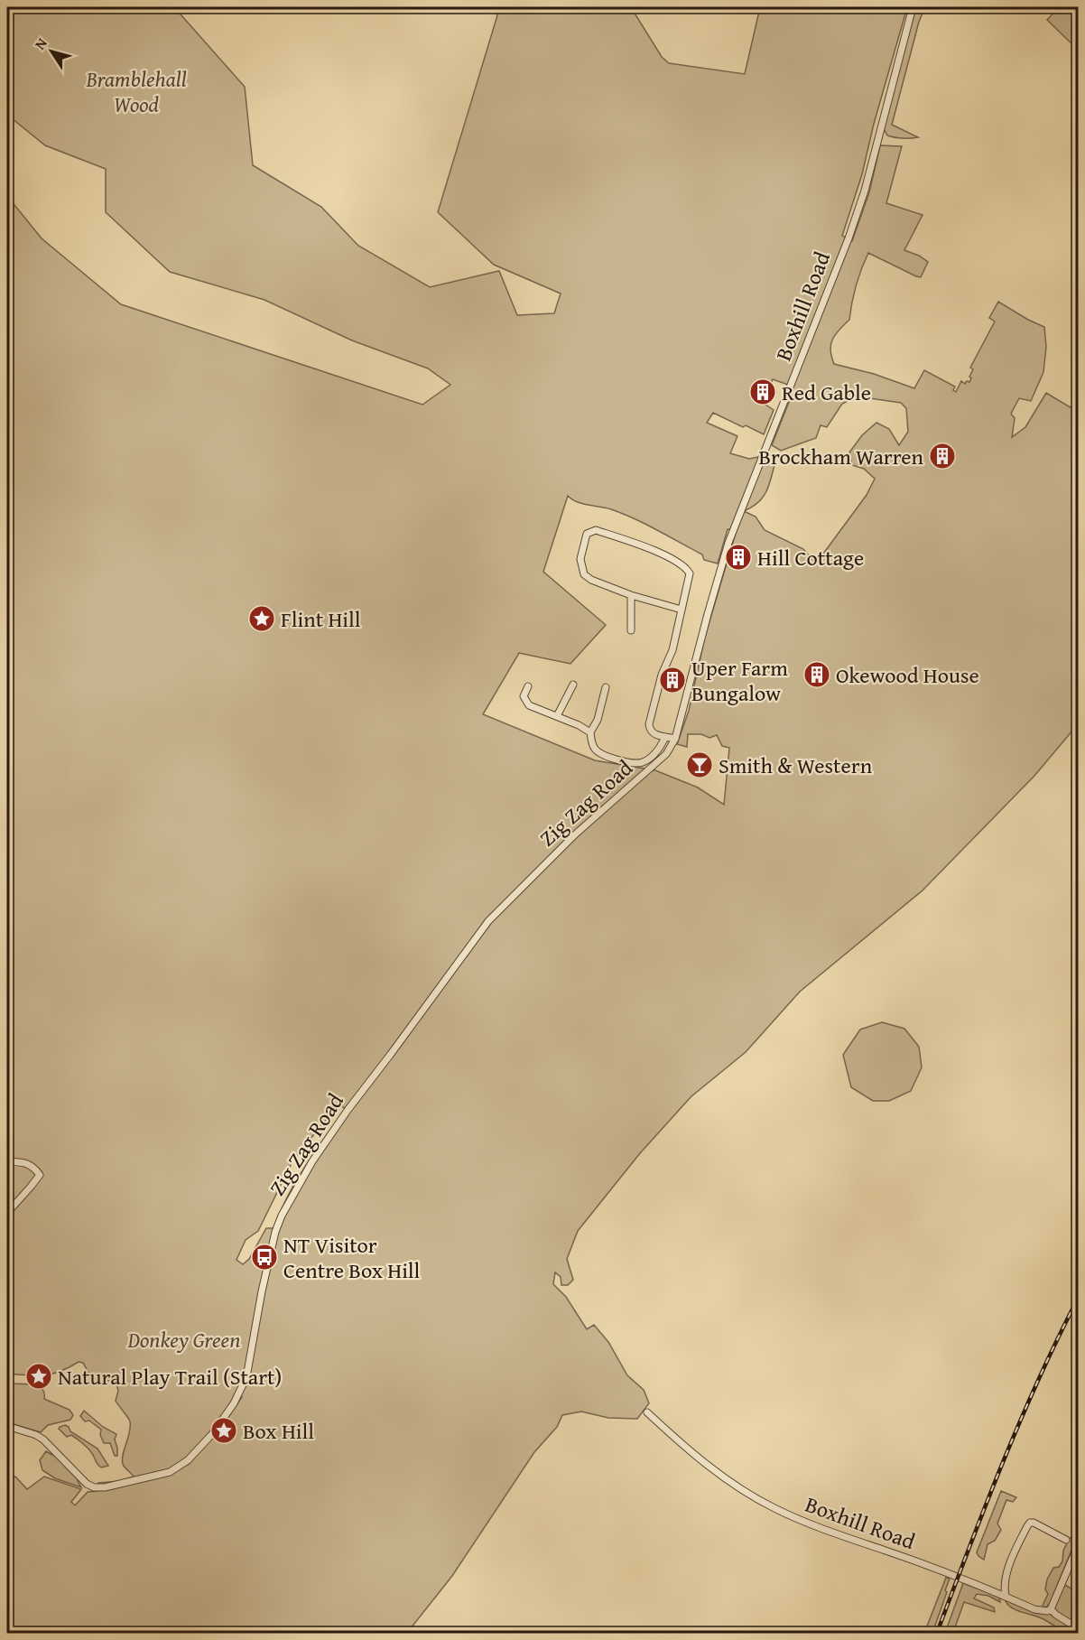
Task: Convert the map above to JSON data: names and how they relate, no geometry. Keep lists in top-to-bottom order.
{
  "streets": {
    "street": ["Boxhill Road", "Zig Zag Road"]
  },
  "crossings": [
    ["Boxhill Road", "Zig Zag Road"]
  ],
  "parks": ["Bramblehall Wood", "Donkey Green"],
  "places": {
    "building": [
      "Red Gable",
      "Brockham Warren",
      "Hill Cottage",
      "Okewood House",
      "Uper Farm Bungalow"
    ],
    "place": ["Flint Hill", "Natural Play Trail (Start)", "Box Hill"],
    "bar": ["Smith & Western"],
    "bus stop": ["NT Visitor Centre Box Hill"]
  },
  "north": "top left"
}
